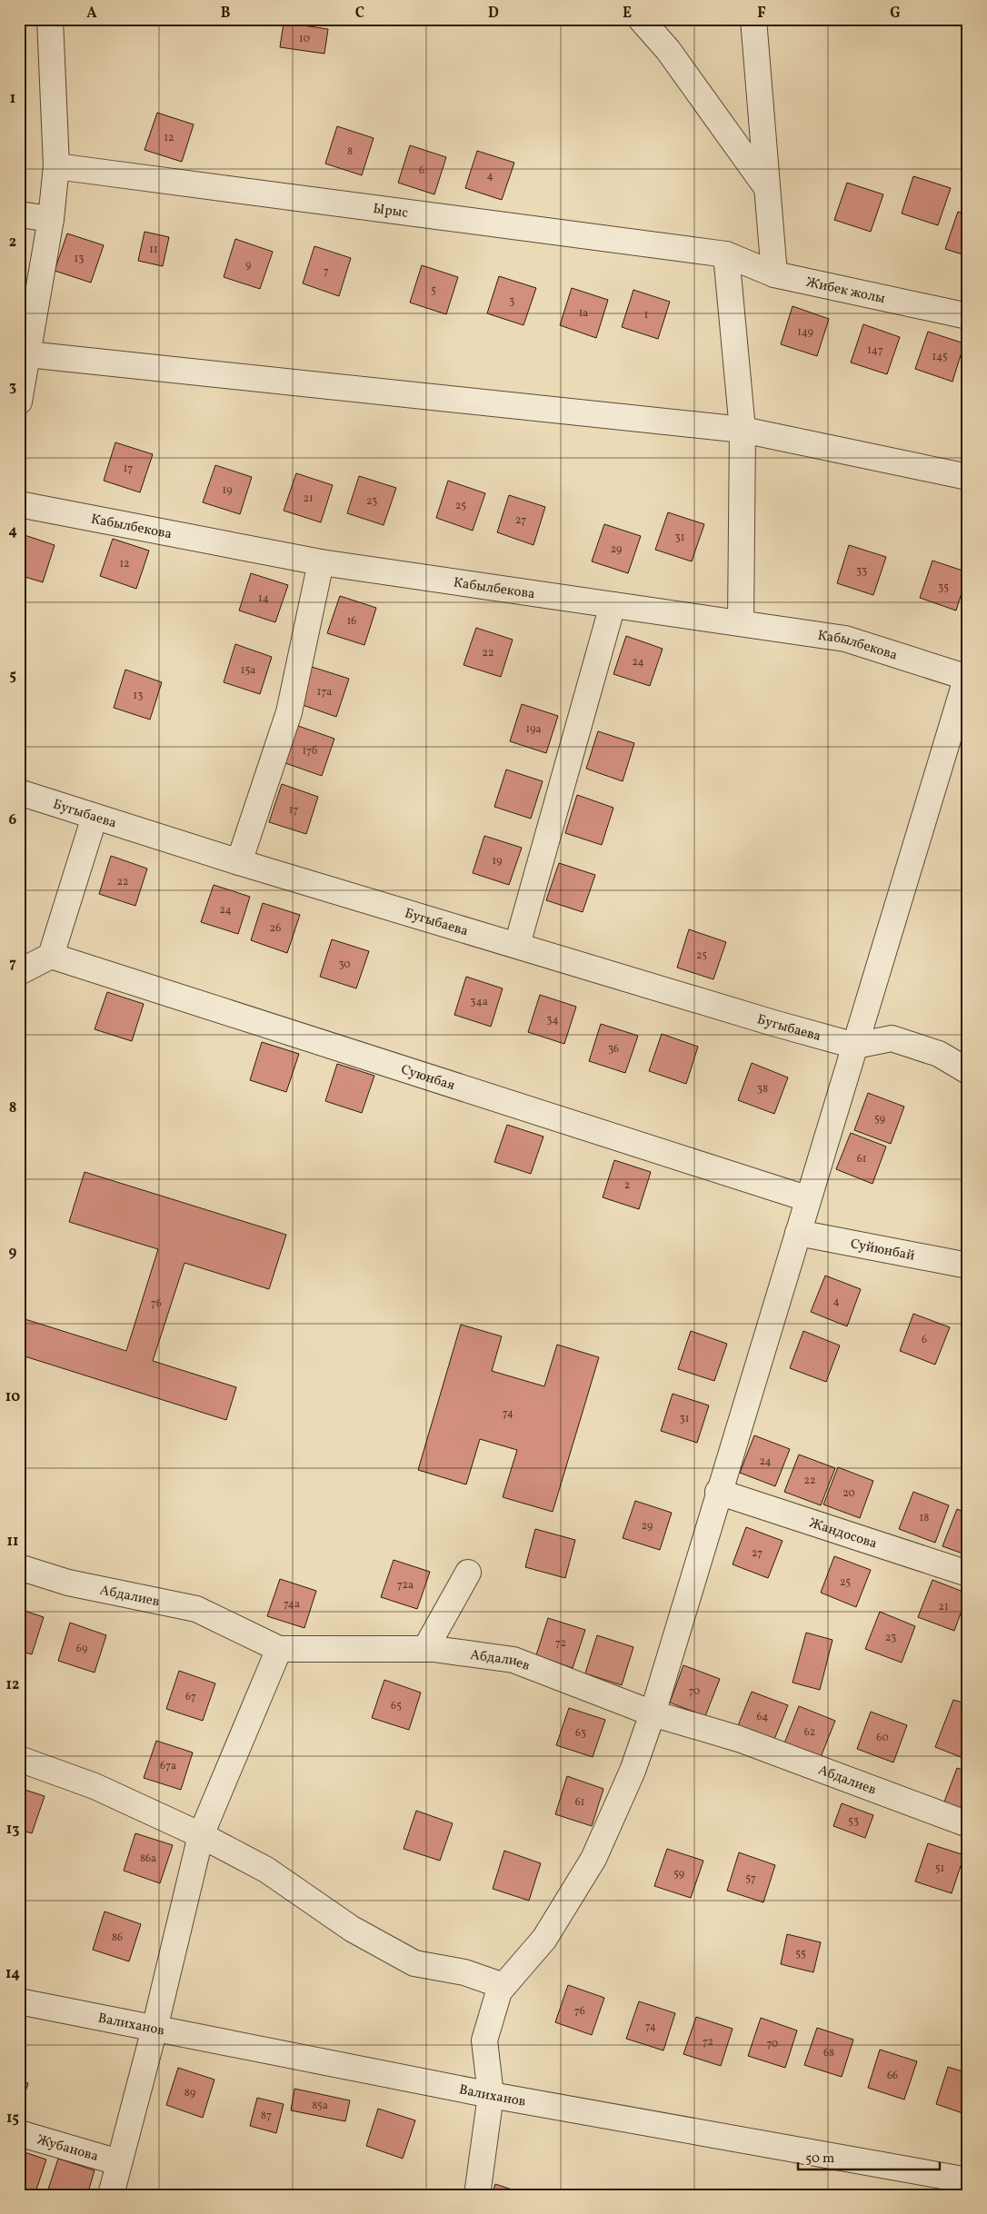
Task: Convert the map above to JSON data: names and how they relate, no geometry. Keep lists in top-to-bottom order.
{
  "streets": {
    "street": [
      "Ырыс",
      "Жибек жолы",
      "Кабылбекова",
      "Бугыбаева",
      "Суюнбая",
      "Суйюнбай",
      "Жандосова",
      "Абдалиев",
      "Валиханов",
      "Жубанова"
    ]
  },
  "crossings": [
    ["Ырыс", "Жибек жолы"]
  ],
  "house_numbers": [
    "10",
    "12",
    "8",
    "6",
    "4",
    "11",
    "13",
    "9",
    "7",
    "5",
    "3",
    "1а",
    "1",
    "149",
    "147",
    "145",
    "17",
    "19",
    "21",
    "23",
    "25",
    "27",
    "31",
    "29",
    "12",
    "33",
    "35",
    "14",
    "16",
    "22",
    "24",
    "15а",
    "17а",
    "13",
    "19а",
    "17б",
    "17",
    "19",
    "22",
    "24",
    "26",
    "25",
    "30",
    "34а",
    "34",
    "36",
    "38",
    "59",
    "61",
    "2",
    "4",
    "76",
    "6",
    "74",
    "31",
    "24",
    "22",
    "20",
    "18",
    "29",
    "27",
    "25",
    "72а",
    "74а",
    "21",
    "23",
    "72",
    "69",
    "70",
    "67",
    "65",
    "64",
    "62",
    "63",
    "60",
    "67а",
    "61",
    "53",
    "86а",
    "51",
    "59",
    "57",
    "86",
    "55",
    "76",
    "74",
    "72",
    "70",
    "68",
    "66",
    "89",
    "85а",
    "87"
  ],
  "scale_bar": "50 m",
  "grid": {
    "columns": [
      "A",
      "B",
      "C",
      "D",
      "E",
      "F",
      "G"
    ],
    "rows": [
      "1",
      "2",
      "3",
      "4",
      "5",
      "6",
      "7",
      "8",
      "9",
      "10",
      "11",
      "12",
      "13",
      "14",
      "15"
    ]
  }
}
